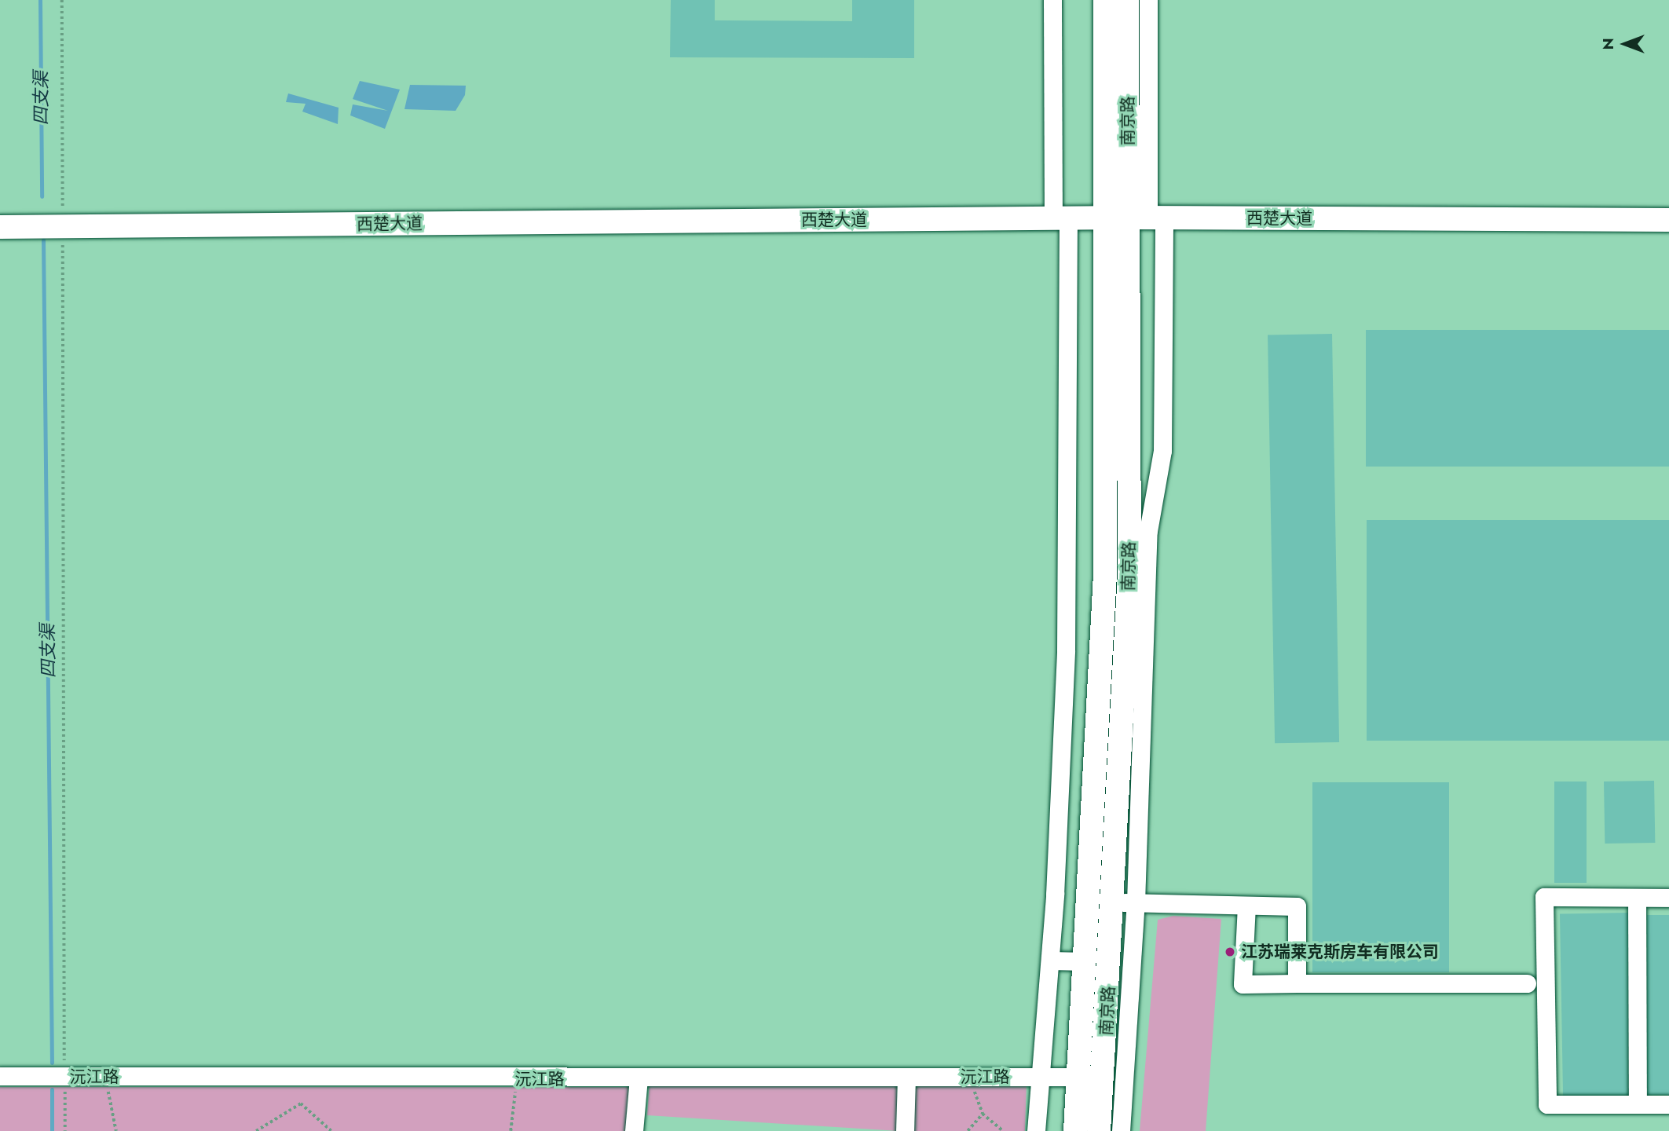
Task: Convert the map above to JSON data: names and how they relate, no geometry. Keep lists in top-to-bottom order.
{
  "streets": {
    "main road": ["南京路", "西楚大道"],
    "street": ["沅江路"]
  },
  "crossings": [
    ["南京路", "西楚大道"],
    ["南京路", "沅江路"]
  ],
  "water": ["四支渠"],
  "places": ["江苏瑞莱克斯房车有限公司"],
  "north": "left"
}
